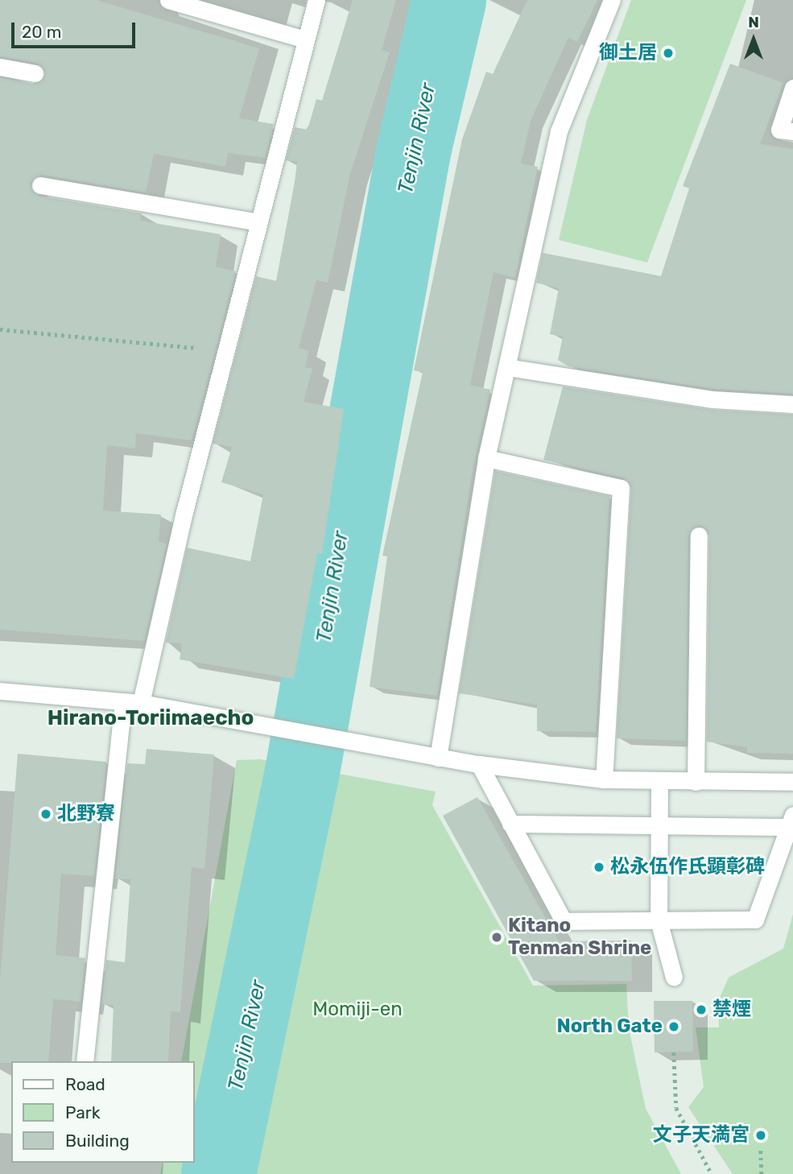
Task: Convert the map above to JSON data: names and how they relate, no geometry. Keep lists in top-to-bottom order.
{
  "districts": ["Hirano-Toriimaecho"],
  "water": ["Tenjin River"],
  "parks": ["Momiji-en"],
  "places": [
    "御土居",
    "北野寮",
    "松永伍作氏顕彰碑",
    "Kitano Tenman Shrine",
    "禁煙",
    "North Gate",
    "文子天満宮"
  ],
  "legend": ["Road", "Park", "Building"],
  "scale_bar": "20 m",
  "north": "top"
}
